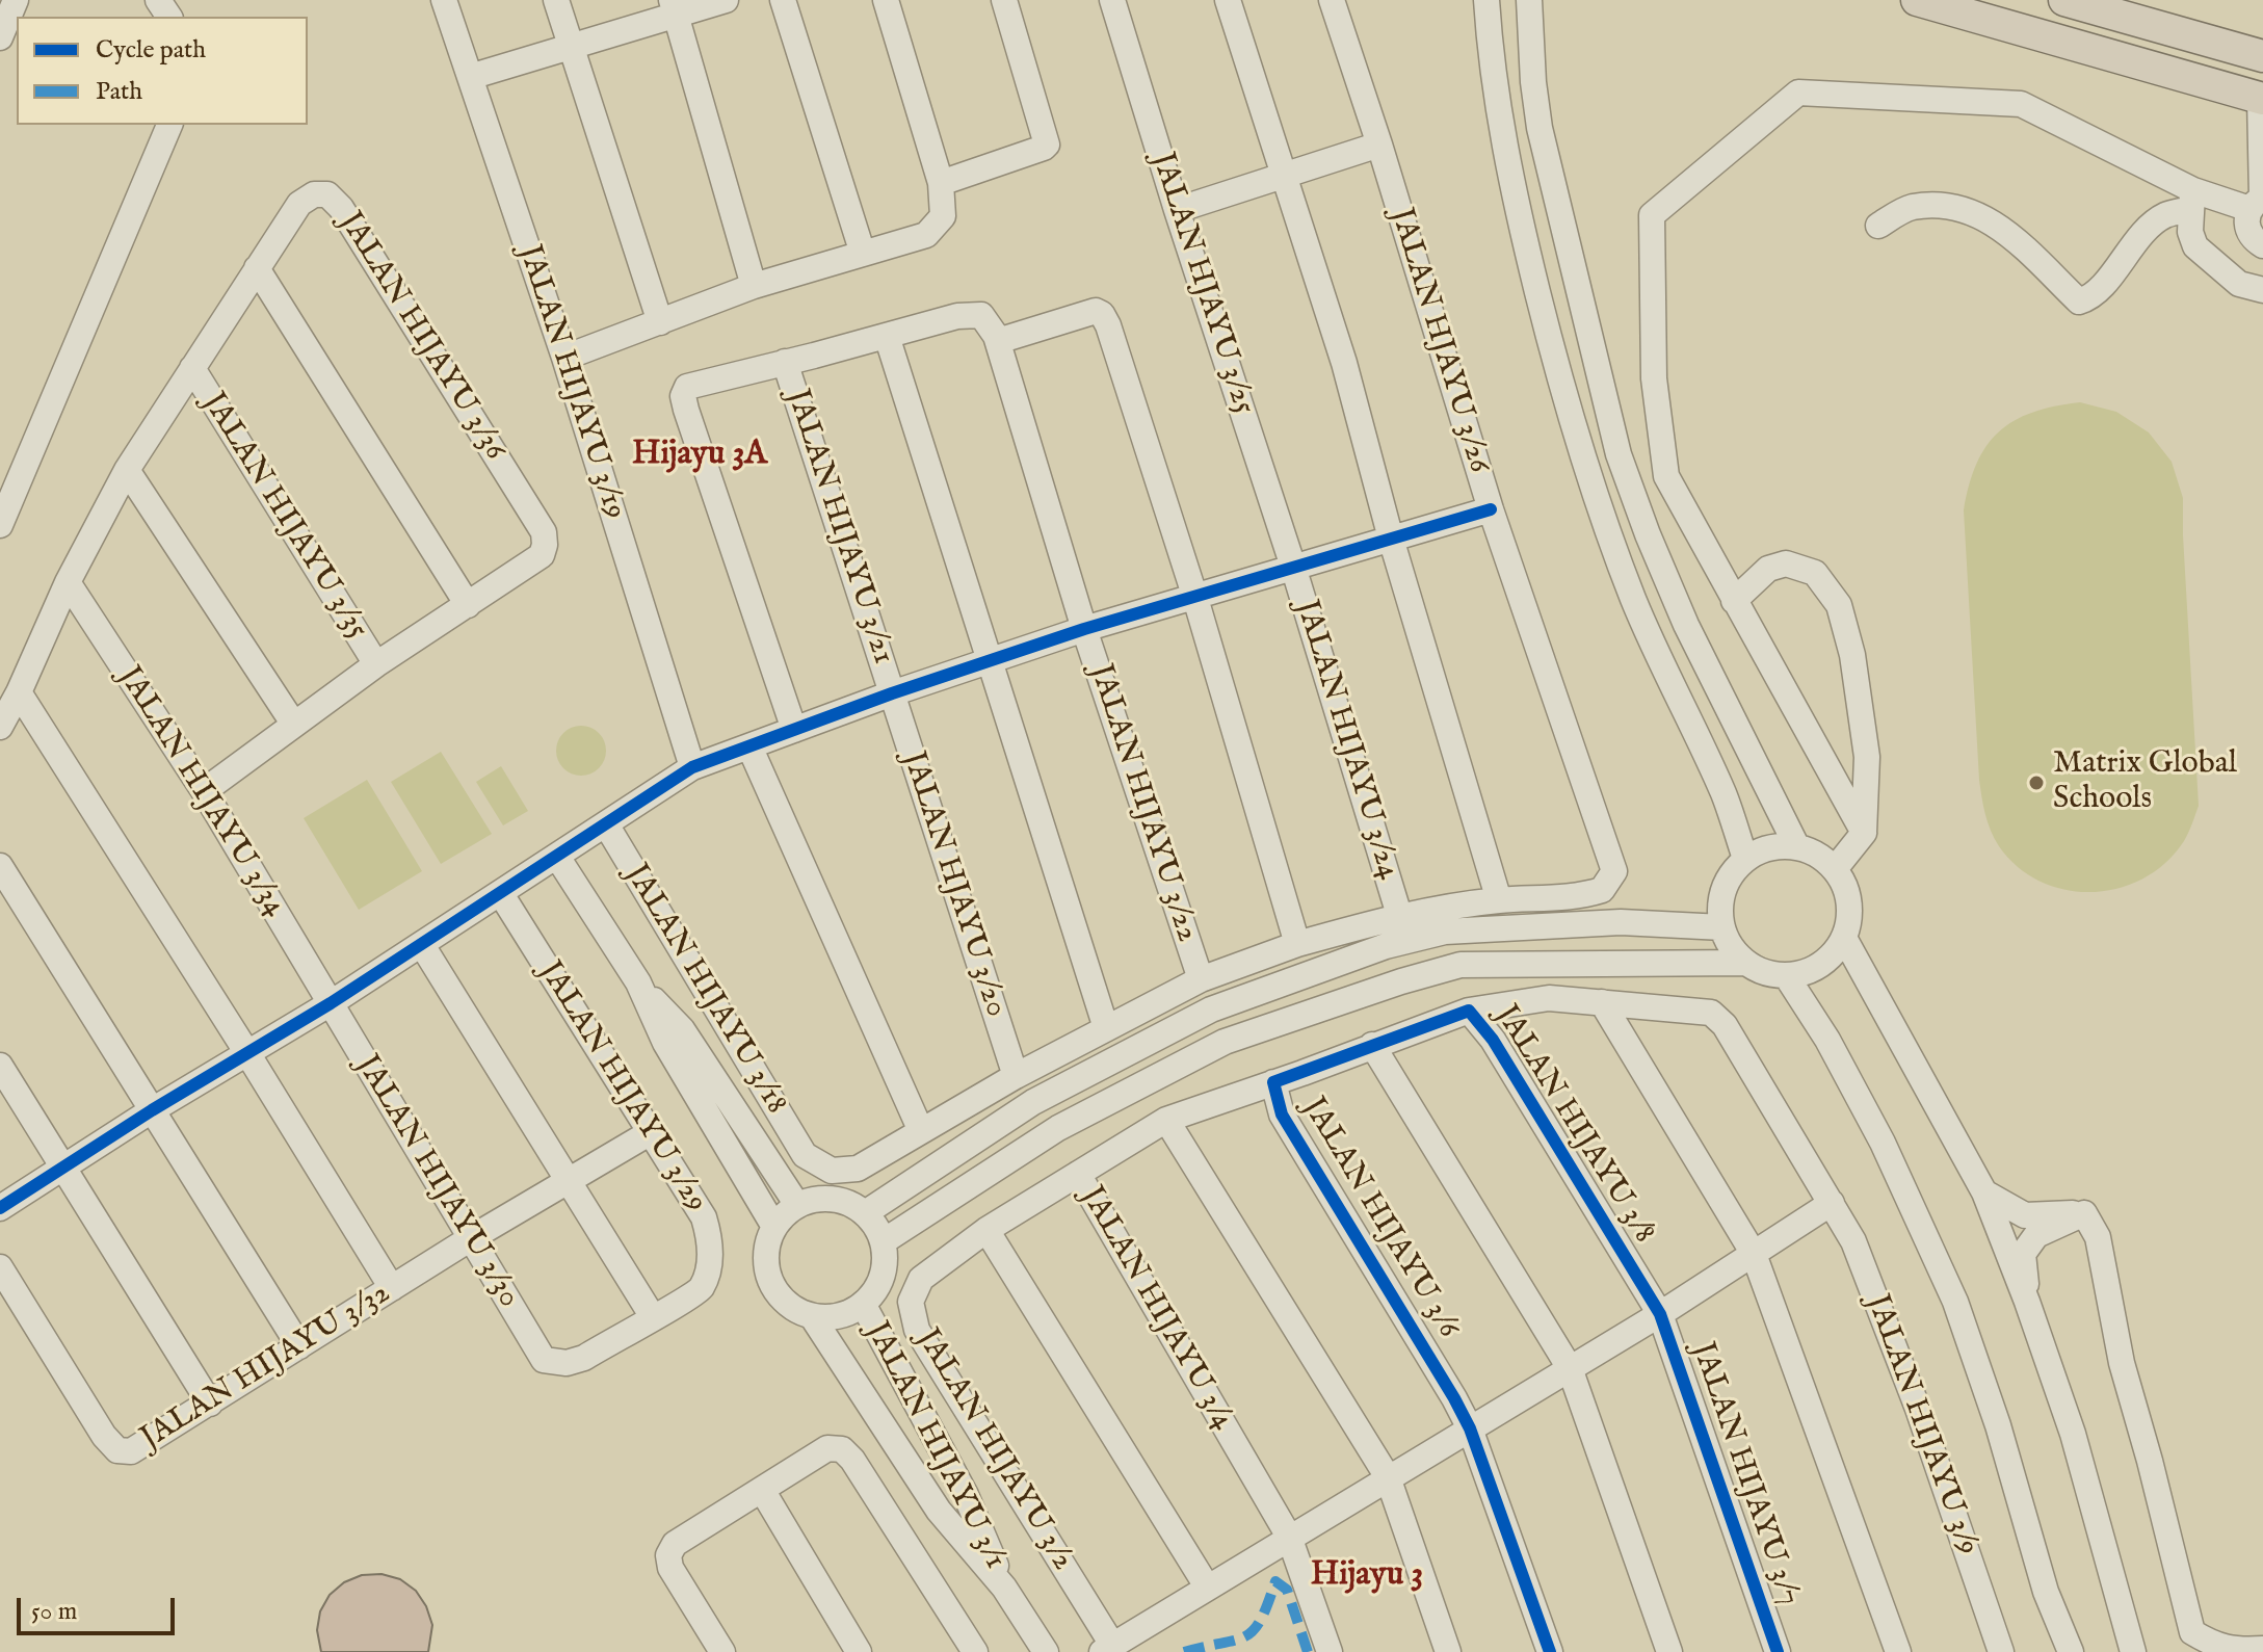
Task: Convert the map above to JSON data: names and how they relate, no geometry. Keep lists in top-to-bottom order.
{
  "streets": {
    "street": [
      "JALAN HJAYU 3/25",
      "JALAN HIJAYU 3/36",
      "JALAN HJAYU 3/26",
      "JALAN HIJAYU 3/19",
      "JALAN HIJAYU 3/35",
      "JALAN HIJAYU 3/21",
      "JALAN HIJAYU 3/24",
      "JALAN HIJAYU 3/34",
      "JALAN HIJAYU 3/22",
      "JALAN HJAYU 3/20",
      "JALAN HIJAYU 3/18",
      "JALAN HIJAYU 3/29",
      "JALAN HIJAYU 3/8",
      "JALAN HIJAYU 3/30",
      "JALAN HIJAYU 3/6",
      "JALAN HIJAYU 3/4",
      "JALAN HIJAYU 3/32",
      "JALAN HIJAYU 3/9",
      "JALAN HIJAYU 3/1",
      "JALAN HIJAYU 3/2",
      "JALAN HIJAYU 3/7"
    ]
  },
  "crossings": [
    ["JALAN HJAYU 3/25", "JALAN HIJAYU 3/24"],
    ["JALAN HIJAYU 3/21", "JALAN HJAYU 3/20"],
    ["JALAN HIJAYU 3/34", "JALAN HIJAYU 3/30"],
    ["JALAN HIJAYU 3/29", "JALAN HIJAYU 3/30"],
    ["JALAN HIJAYU 3/29", "JALAN HIJAYU 3/32"],
    ["JALAN HIJAYU 3/8", "JALAN HIJAYU 3/6"],
    ["JALAN HIJAYU 3/8", "JALAN HIJAYU 3/7"],
    ["JALAN HIJAYU 3/30", "JALAN HIJAYU 3/32"],
    ["JALAN HIJAYU 3/4", "JALAN HIJAYU 3/2"]
  ],
  "districts": ["Hijayu 3A", "Hijayu 3"],
  "places": ["Matrix Global Schools"],
  "legend": ["Cycle path", "Path"],
  "scale_bar": "50 m"
}
